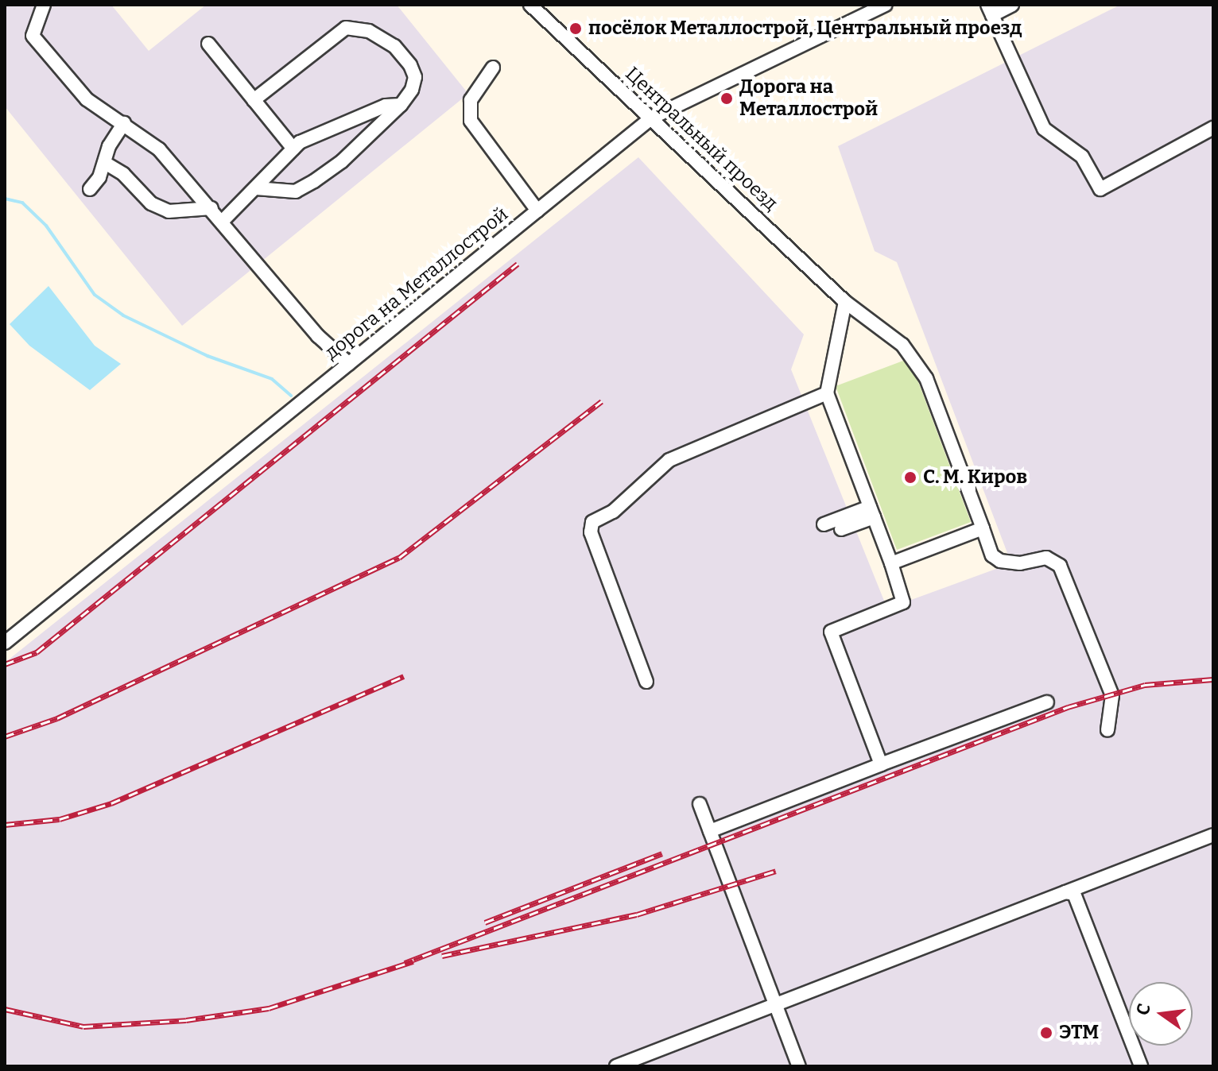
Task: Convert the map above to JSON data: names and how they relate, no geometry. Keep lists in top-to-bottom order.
{
  "streets": {
    "street": ["Центральный проезд", "дорога на Металлострой"]
  },
  "crossings": [
    ["Центральный проезд", "дорога на Металлострой"]
  ],
  "places": [
    "посёлок Металлострой, Центральный проезд",
    "Дорога на Металлострой",
    "С. М. Киров",
    "ЭТМ"
  ],
  "north": "left"
}
